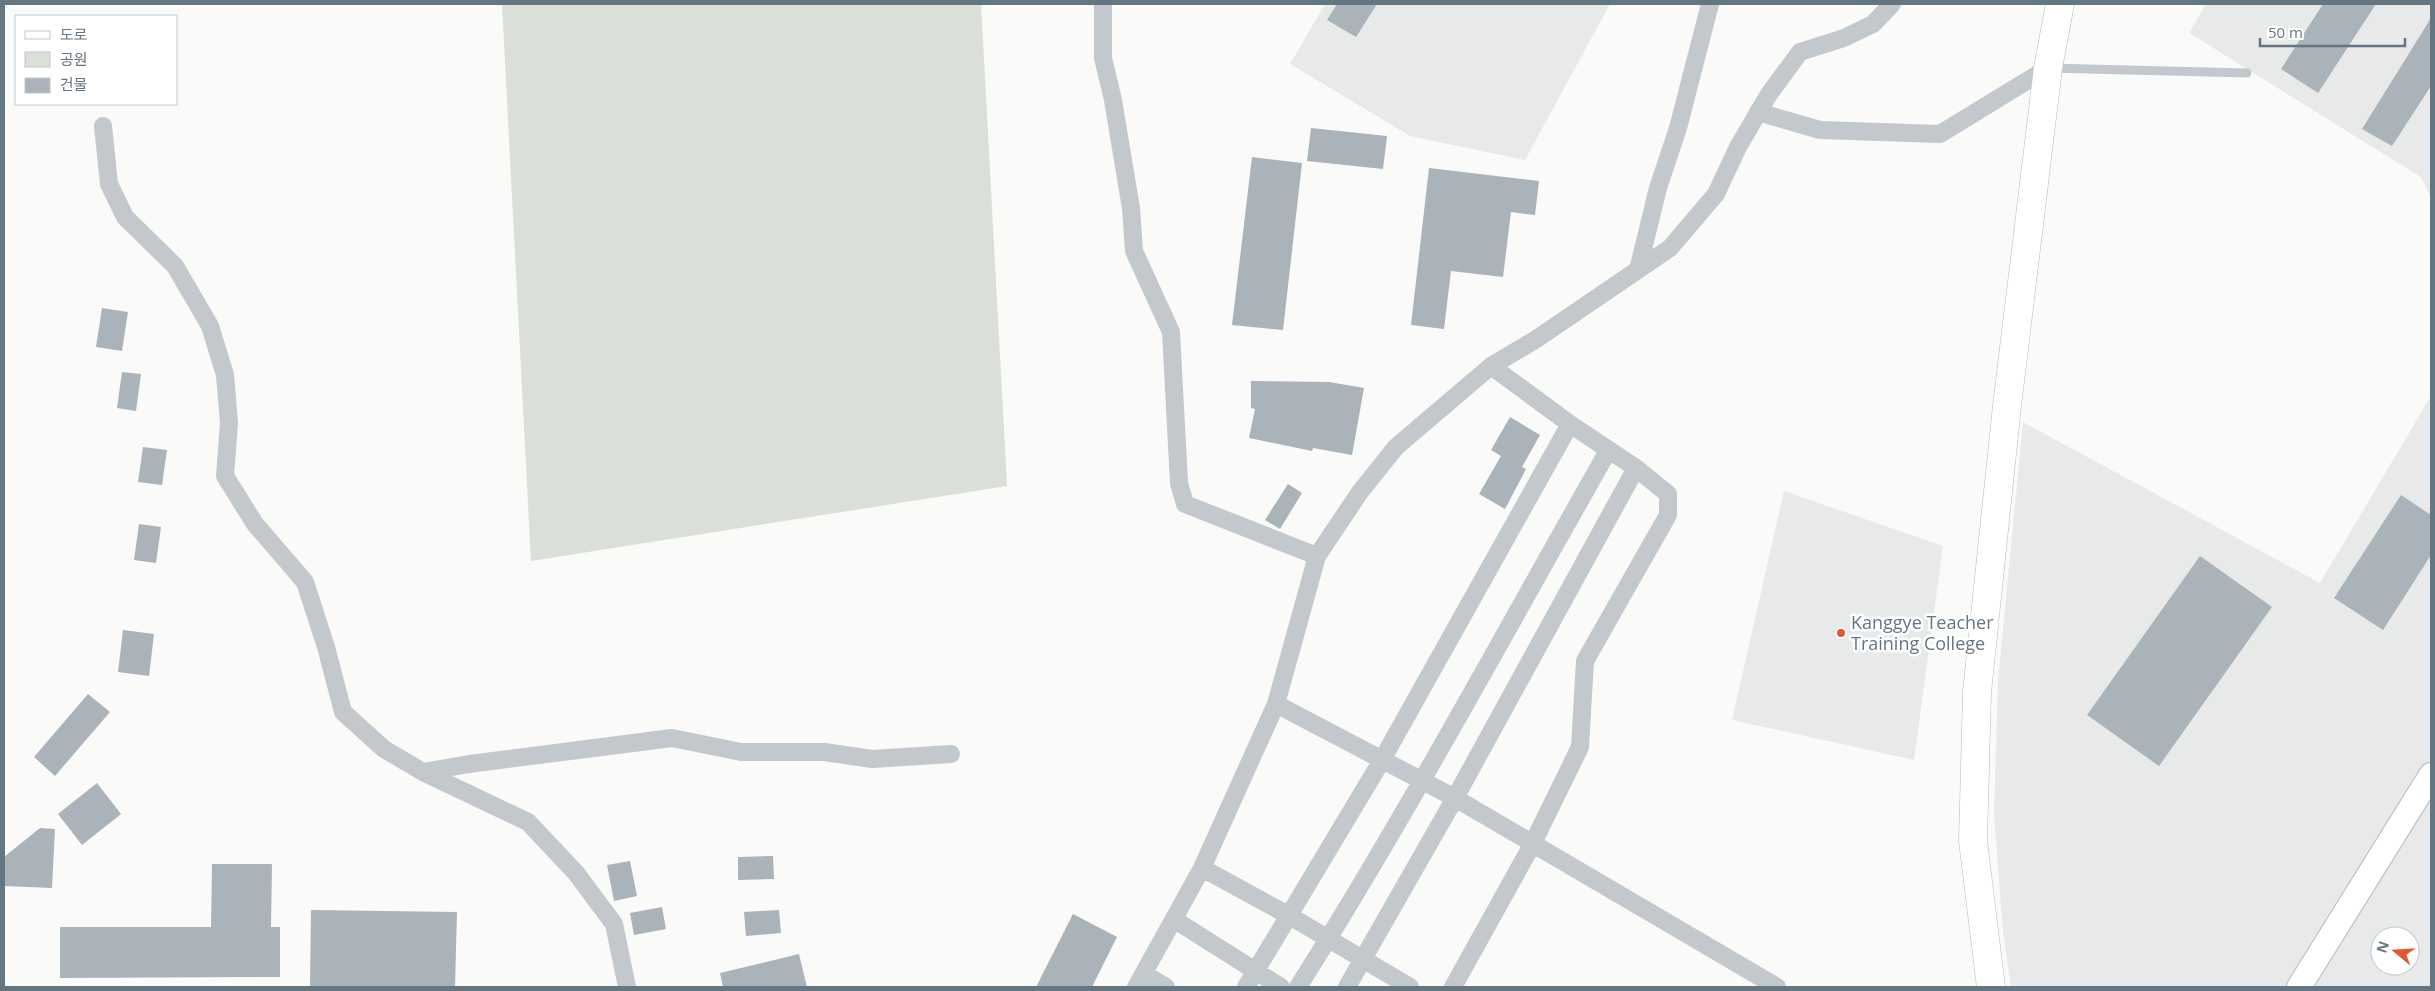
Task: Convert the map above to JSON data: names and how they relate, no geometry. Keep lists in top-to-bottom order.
{
  "places": ["Kanggye Teacher Training College"],
  "legend": ["도로", "공원", "건물"],
  "scale_bar": "50 m",
  "north": "left"
}
